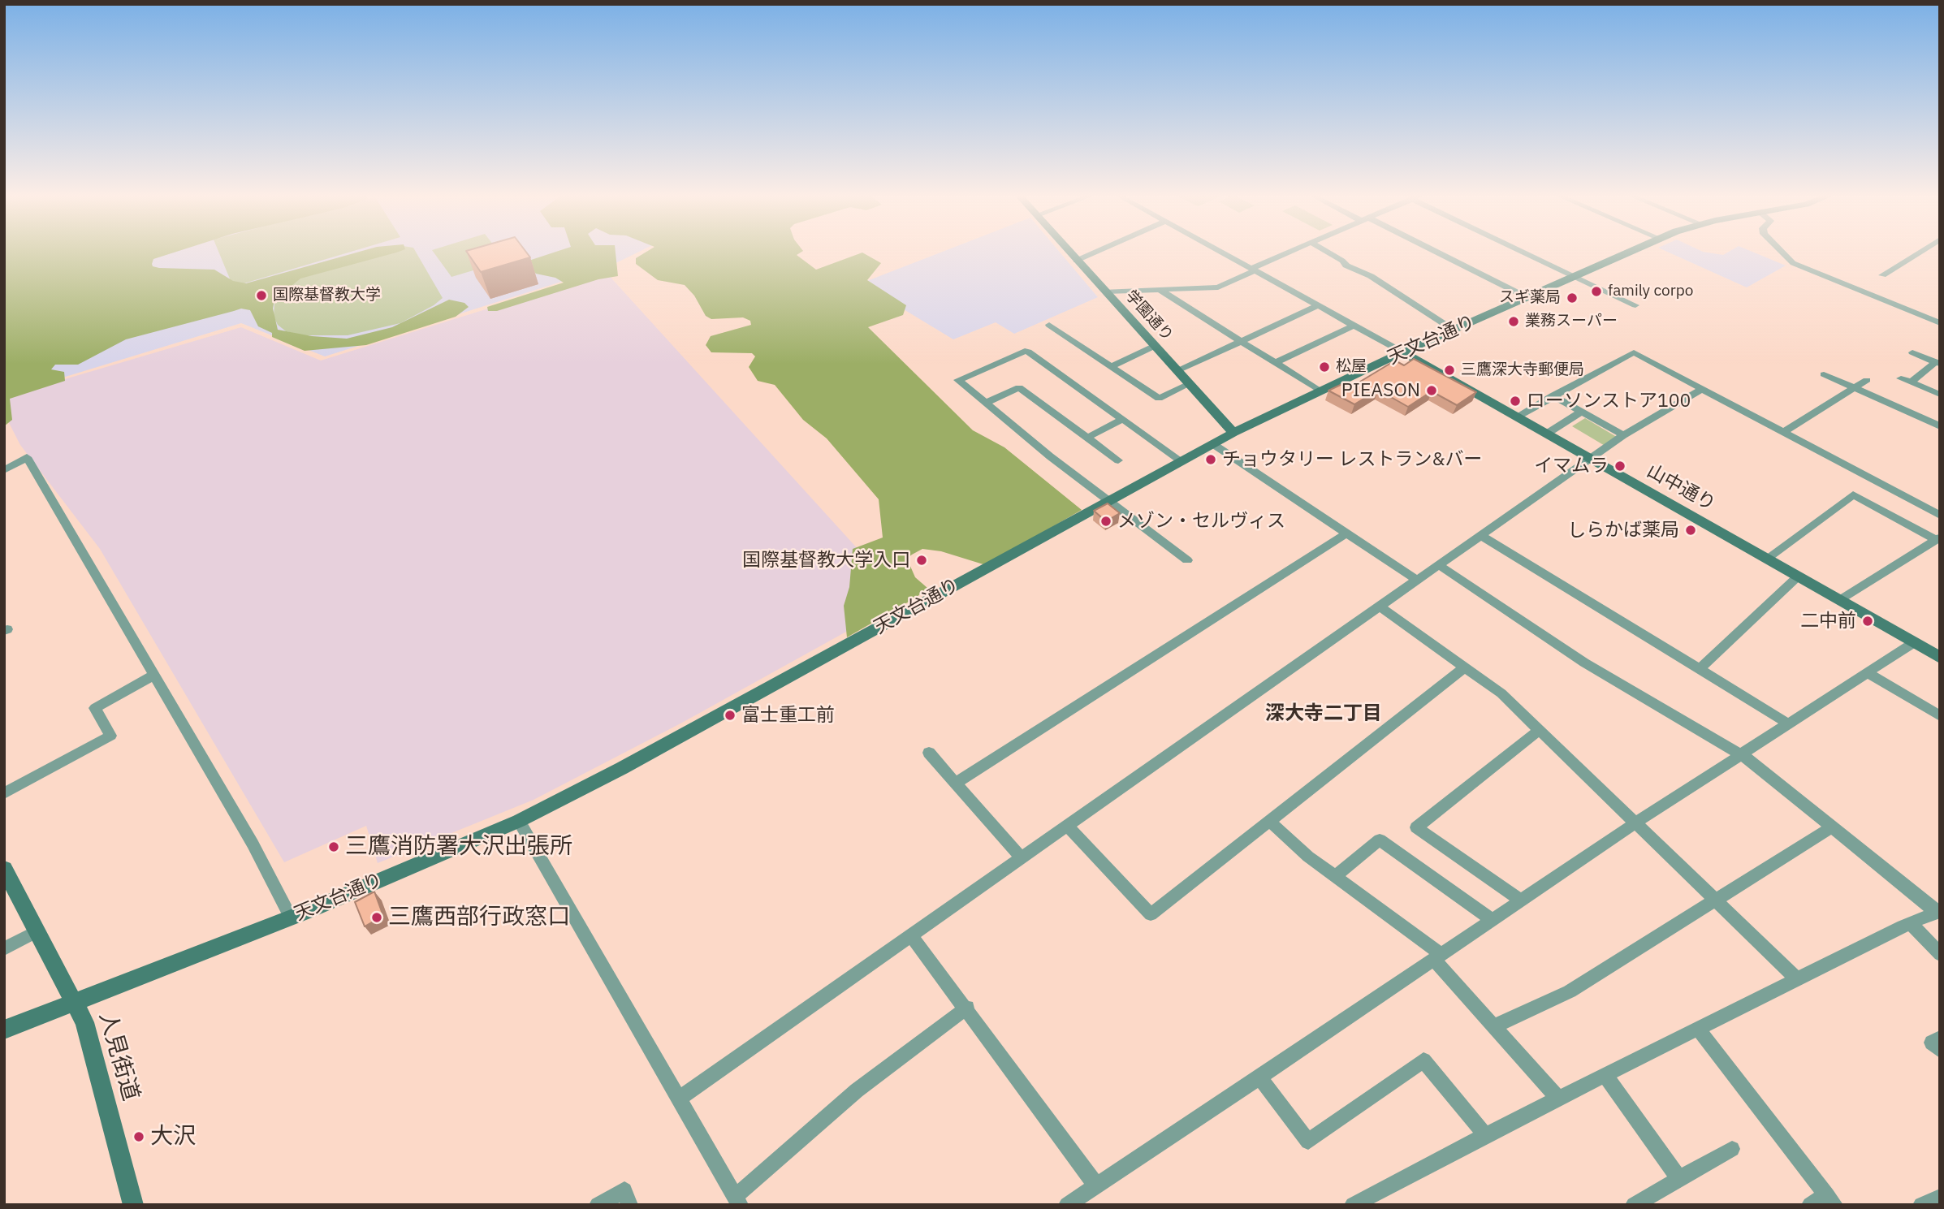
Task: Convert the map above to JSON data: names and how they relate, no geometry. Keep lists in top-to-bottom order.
{
  "streets": {
    "main road": [
      "学園通り",
      "天文台通り",
      "山中通り",
      "人見街道"
    ]
  },
  "crossings": [
    ["学園通り", "天文台通り"],
    ["天文台通り", "山中通り"],
    ["天文台通り", "人見街道"]
  ],
  "districts": ["深大寺二丁目"],
  "places": [
    "family corpo",
    "国際基督教大学",
    "スギ薬局",
    "業務スーパー",
    "松屋",
    "三鷹深大寺郵便局",
    "PIEASON",
    "ローソンストア100",
    "チョウタリー レストラン&バー",
    "イマムラ",
    "メゾン・セルヴィス",
    "しらかば薬局",
    "国際基督教大学入口",
    "二中前",
    "富士重工前",
    "三鷹消防署大沢出張所",
    "三鷹西部行政窓口",
    "大沢"
  ]
}
